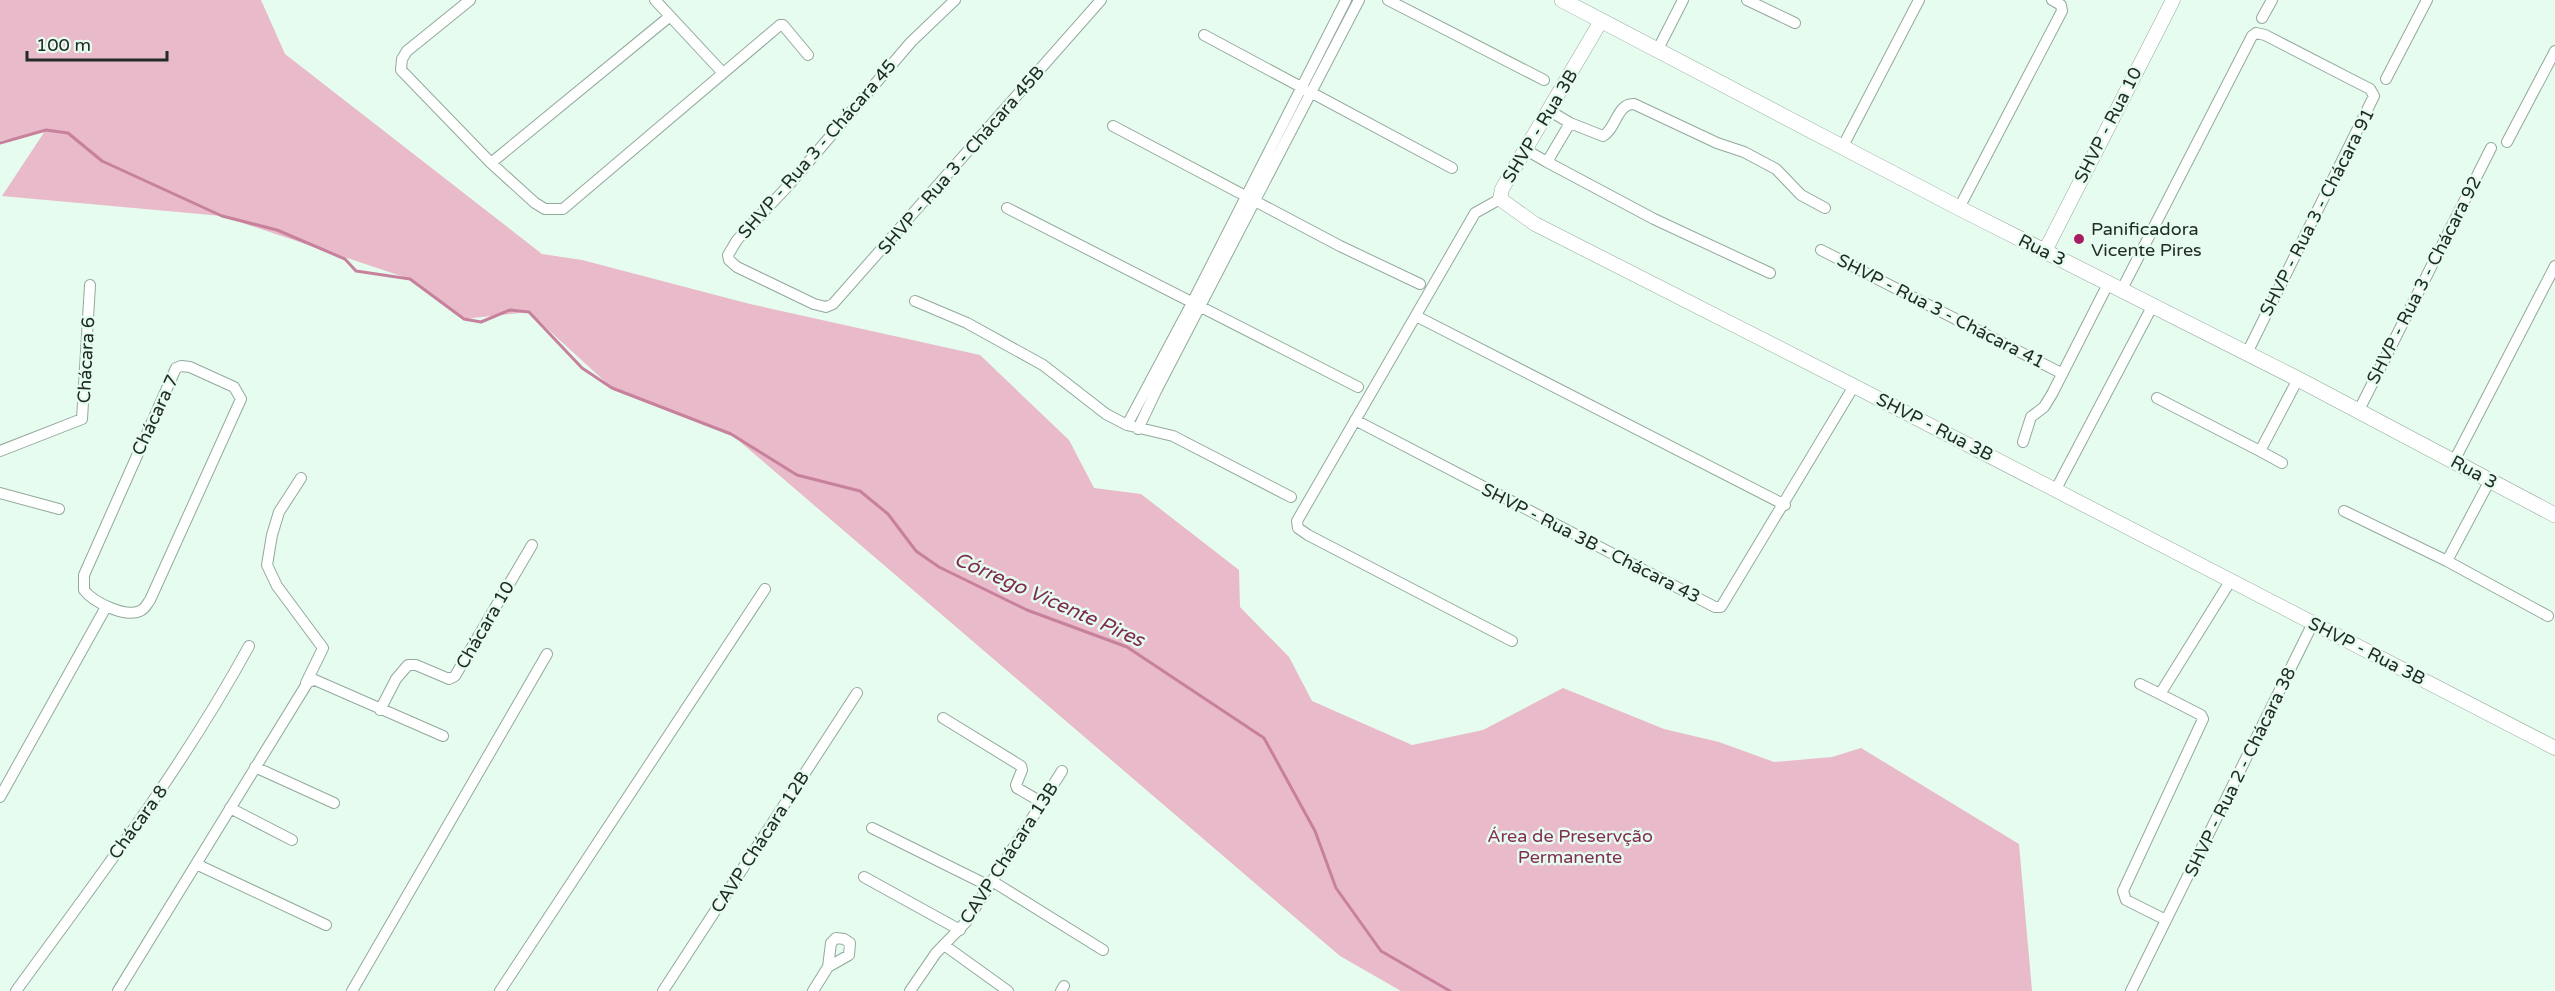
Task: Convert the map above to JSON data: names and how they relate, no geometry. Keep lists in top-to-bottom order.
{
  "streets": {
    "main road": ["Rua 3"],
    "street": [
      "SHVP - Rua 10",
      "SHVP - Rua 3B",
      "SHVP - Rua 3 - Chácara 45",
      "SHVP - Rua 3 - Chácara 45B",
      "SHVP - Rua 3 - Chácara 91",
      "SHVP - Rua 3 - Chácara 92",
      "SHVP - Rua 3 - Chácara 41",
      "Chácara 6",
      "Chácara 7",
      "SHVP - Rua 3B - Chácara 43",
      "Chácara 10",
      "SHVP - Rua 2 - Chácara 38",
      "Chácara 8",
      "CAVP Chácara 12B",
      "CAVP Chácara 13B"
    ]
  },
  "crossings": [
    ["SHVP - Rua 10", "Rua 3"],
    ["SHVP - Rua 3B", "Rua 3"],
    ["SHVP - Rua 3B", "SHVP - Rua 3B - Chácara 43"],
    ["SHVP - Rua 3B", "SHVP - Rua 2 - Chácara 38"],
    ["SHVP - Rua 3 - Chácara 45", "SHVP - Rua 3 - Chácara 45B"],
    ["SHVP - Rua 3 - Chácara 91", "Rua 3"],
    ["SHVP - Rua 3 - Chácara 91", "SHVP - Rua 3 - Chácara 41"],
    ["Rua 3", "SHVP - Rua 3 - Chácara 92"],
    ["Rua 3", "SHVP - Rua 3 - Chácara 41"]
  ],
  "water": ["Córrego Vicente Pires"],
  "parks": ["Área de Preservção Permanente"],
  "places": ["Panificadora Vicente Pires"],
  "scale_bar": "100 m"
}
